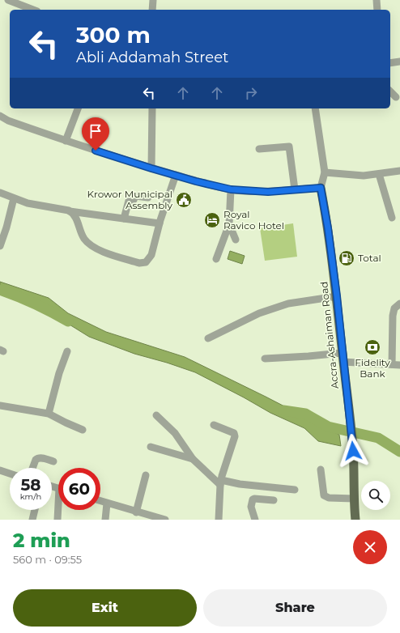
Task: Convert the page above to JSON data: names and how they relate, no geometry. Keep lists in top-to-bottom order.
{
  "streets": {
    "main road": ["Accra-Ashaiman Road"]
  },
  "places": {
    "public building": ["Krowor Municipal Assembly"],
    "hotel": ["Royal Ravico Hotel"],
    "fuel station": ["Total"],
    "bank": ["Fidelity Bank"]
  },
  "page": {
    "turn": ["300 m", "Abli Addamah Street"],
    "speed": "58 km/h",
    "limit": "60",
    "heading": ["2 min", "560 m · 09:55"],
    "buttons": ["Exit", "Share"]
  }
}
